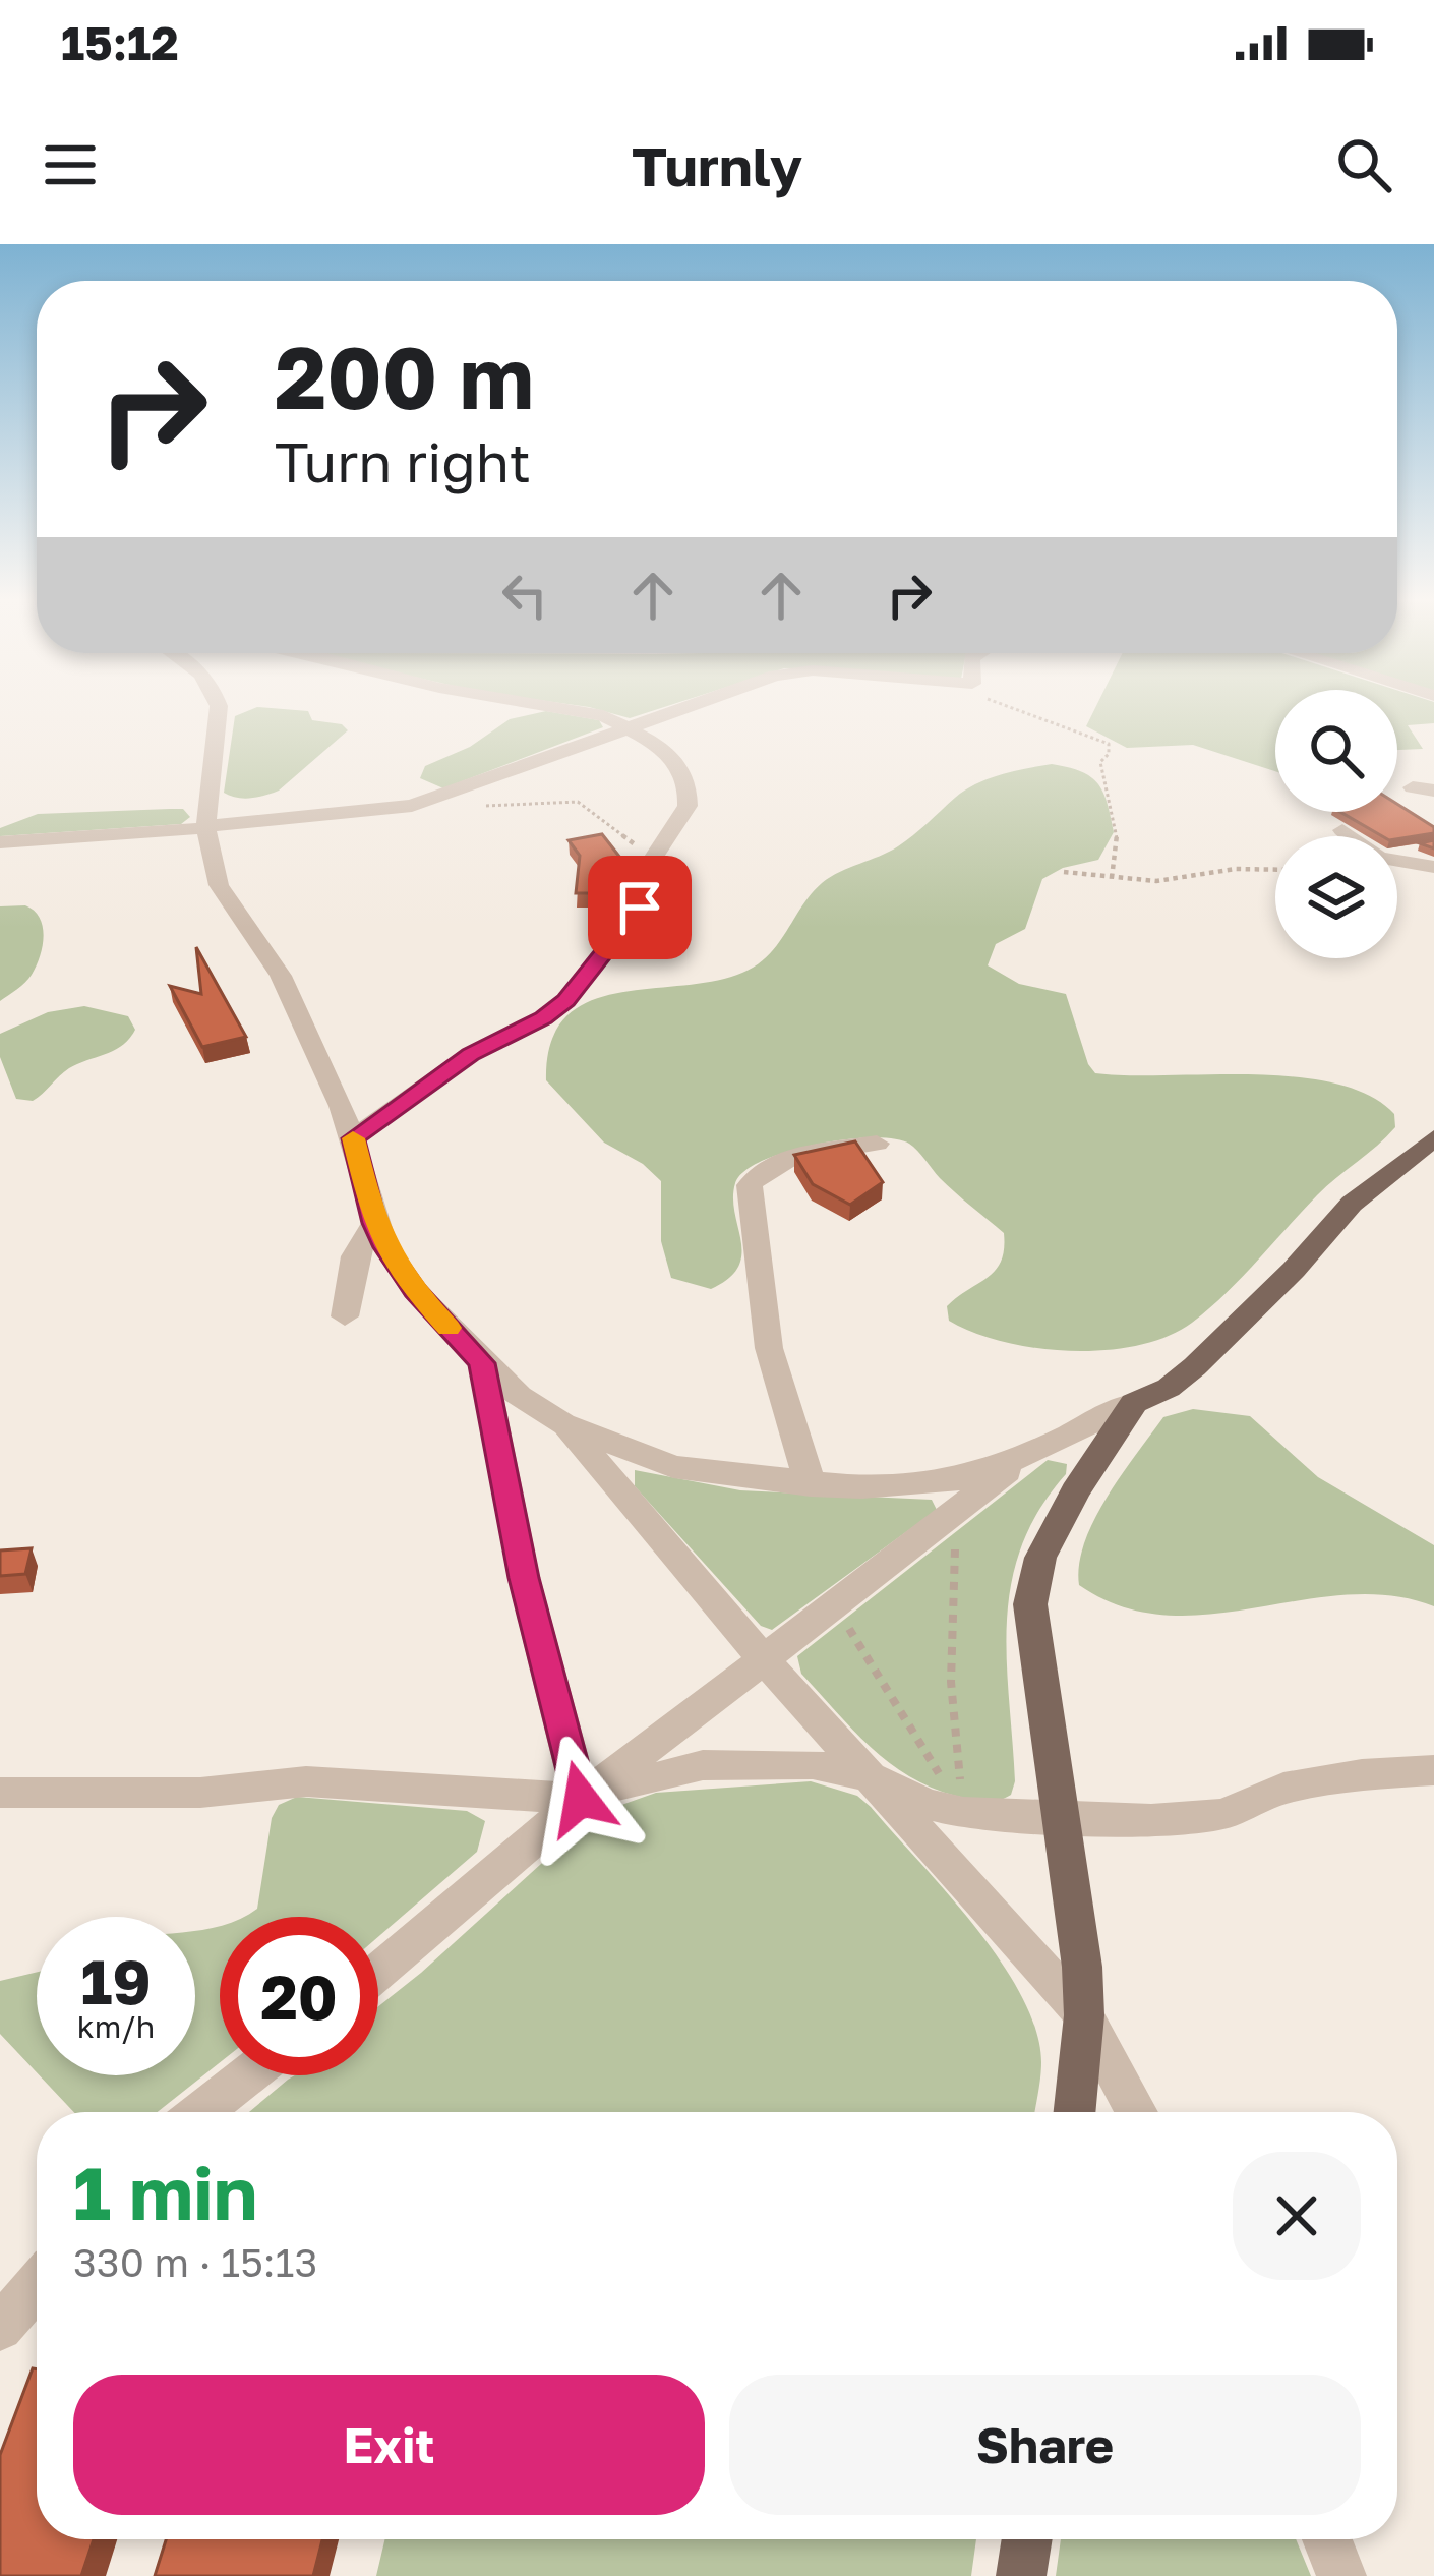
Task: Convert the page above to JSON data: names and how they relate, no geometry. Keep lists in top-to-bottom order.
{
  "page": {
    "status": "15:12",
    "header": "Turnly",
    "turn": ["200 m", "Turn right"],
    "speed": "19 km/h",
    "limit": "20",
    "heading": ["1 min", "330 m · 15:13"],
    "buttons": ["Exit", "Share"]
  }
}
